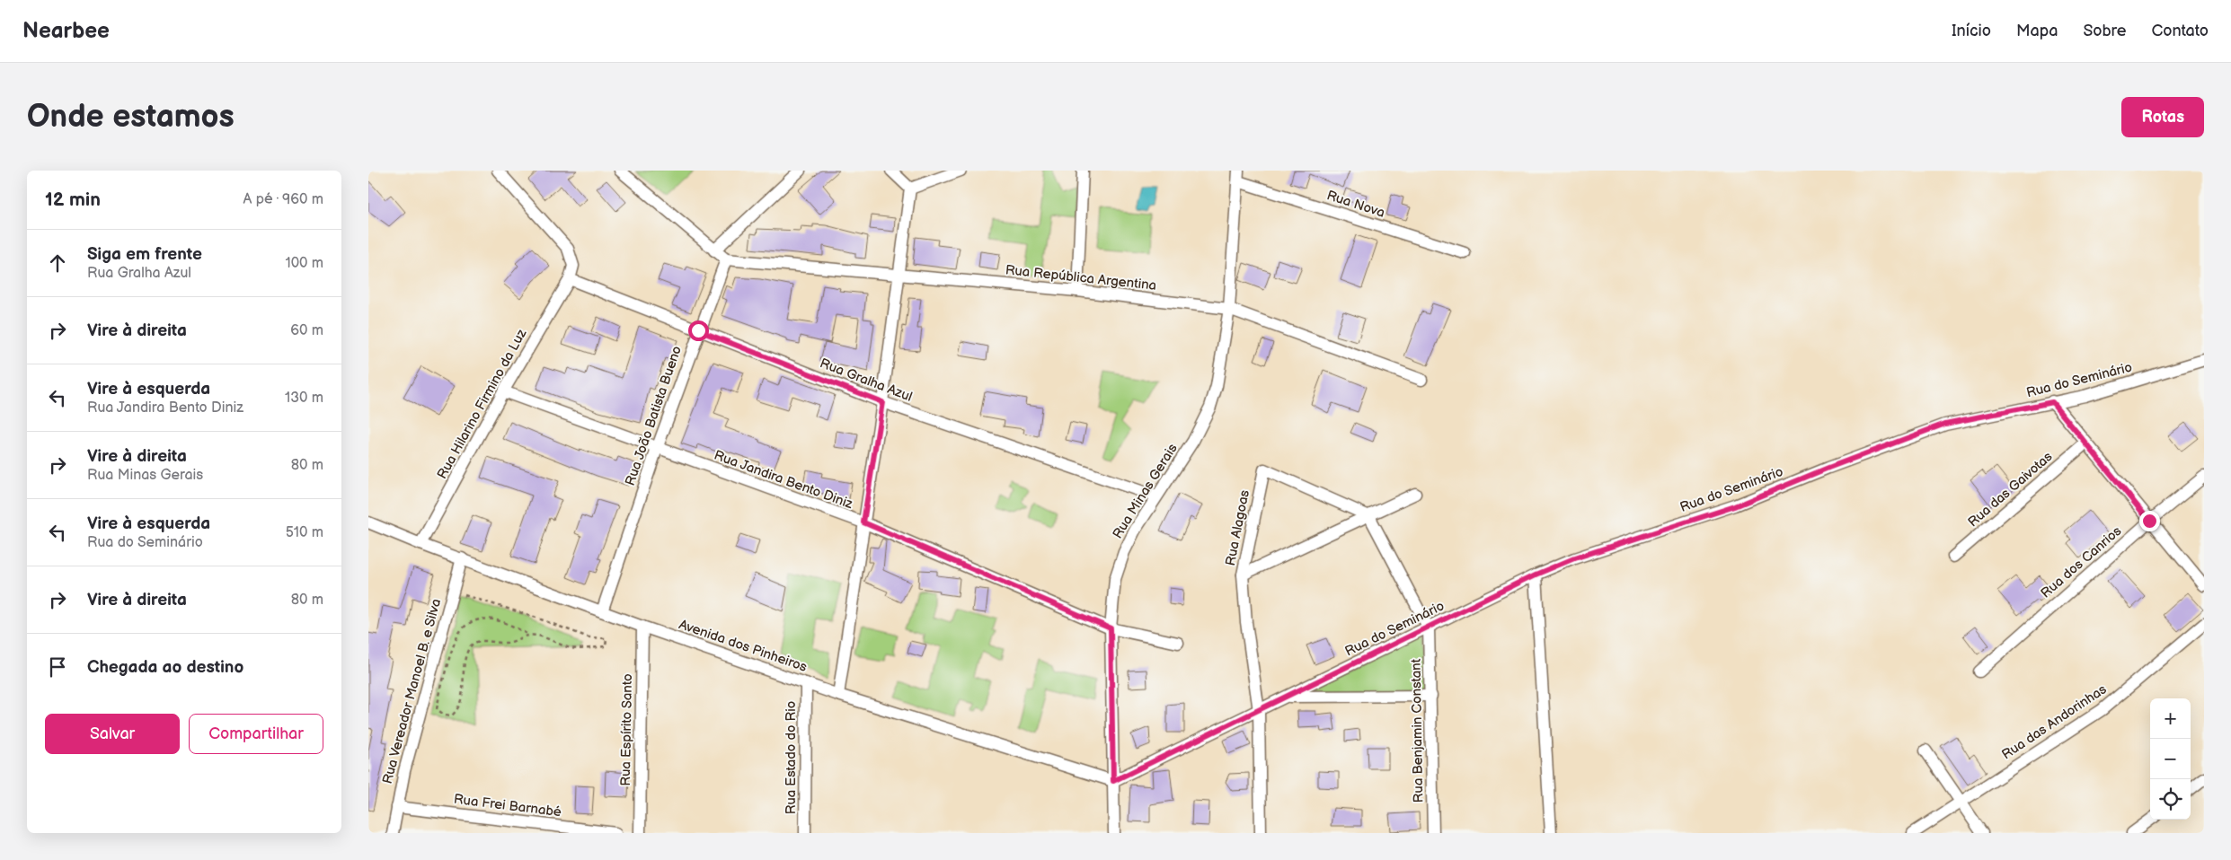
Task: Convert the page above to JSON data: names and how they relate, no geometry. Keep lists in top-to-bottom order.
{
  "streets": {
    "street": [
      "Rua Nova",
      "Rua República Argentina",
      "Rua Gralha Azul",
      "Rua do Seminário",
      "Rua Hilarino Firmino da Luz",
      "Rua João Batista Bueno",
      "Rua Jandira Bento Diniz",
      "Rua das Gaivotas",
      "Rua Minas Gerais",
      "Rua Alagoas",
      "Rua dos Canrios",
      "Avenida dos Pinheiros",
      "Rua Vereador Manoel B. e Silva",
      "Rua das Andorinhas",
      "Rua Espírito Santo",
      "Rua Benjamin Constant",
      "Rua Estado do Rio",
      "Rua Frei Barnabé"
    ]
  },
  "crossings": [
    ["Rua Nova", "Rua Minas Gerais"],
    ["Rua República Argentina", "Rua João Batista Bueno"],
    ["Rua República Argentina", "Rua Minas Gerais"],
    ["Rua Gralha Azul", "Rua Hilarino Firmino da Luz"],
    ["Rua Gralha Azul", "Rua João Batista Bueno"],
    ["Rua Gralha Azul", "Rua Minas Gerais"],
    ["Rua do Seminário", "Rua Minas Gerais"],
    ["Rua do Seminário", "Rua Alagoas"],
    ["Rua do Seminário", "Avenida dos Pinheiros"],
    ["Rua do Seminário", "Rua Benjamin Constant"],
    ["Rua Hilarino Firmino da Luz", "Rua Jandira Bento Diniz"],
    ["Rua Hilarino Firmino da Luz", "Avenida dos Pinheiros"],
    ["Rua João Batista Bueno", "Rua Jandira Bento Diniz"],
    ["Rua João Batista Bueno", "Avenida dos Pinheiros"],
    ["Rua Jandira Bento Diniz", "Rua Minas Gerais"],
    ["Rua Minas Gerais", "Avenida dos Pinheiros"],
    ["Avenida dos Pinheiros", "Rua Vereador Manoel B. e Silva"],
    ["Avenida dos Pinheiros", "Rua Espírito Santo"],
    ["Avenida dos Pinheiros", "Rua Estado do Rio"],
    ["Rua Vereador Manoel B. e Silva", "Rua Frei Barnabé"]
  ],
  "page": {
    "header": "Nearbee",
    "nav": [
      "Início",
      "Mapa",
      "Sobre",
      "Contato"
    ],
    "buttons": [
      "Rotas",
      ["Salvar", "Compartilhar"]
    ],
    "title": "Onde estamos",
    "heading": ["12 min", "A pé · 960 m"],
    "list": [
      ["Siga em frente", "Rua Gralha Azul", "100 m"],
      ["Vire à direita", "60 m"],
      ["Vire à esquerda", "Rua Jandira Bento Diniz", "130 m"],
      ["Vire à direita", "Rua Minas Gerais", "80 m"],
      ["Vire à esquerda", "Rua do Seminário", "510 m"],
      ["Vire à direita", "80 m"],
      "Chegada ao destino"
    ],
    "map_buttons": ["+", "−"]
  }
}
